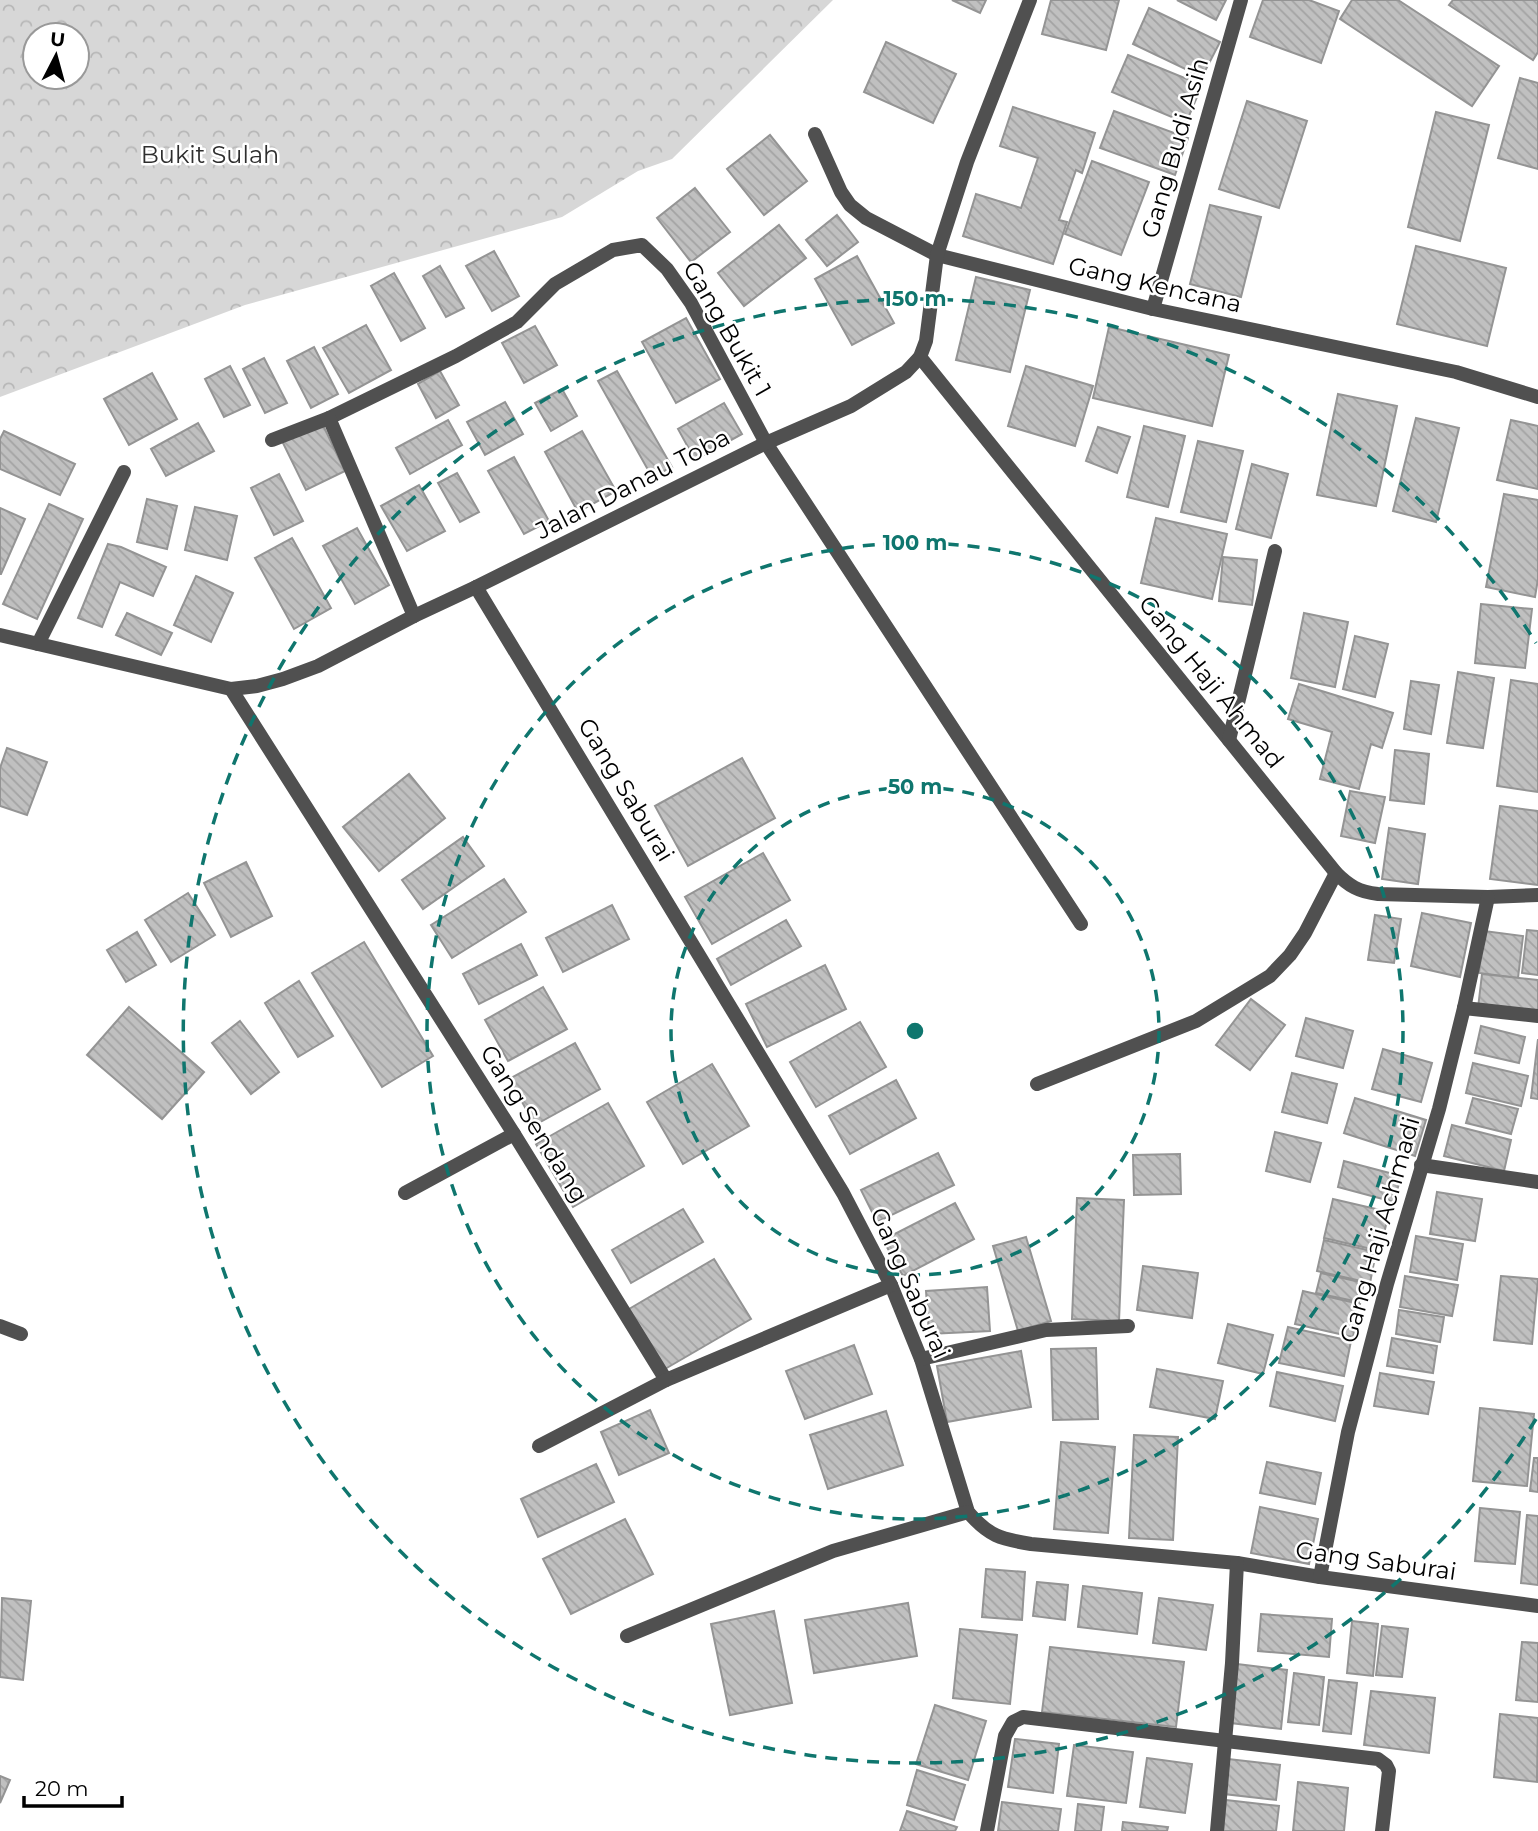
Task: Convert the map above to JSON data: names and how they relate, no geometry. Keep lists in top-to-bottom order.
{
  "streets": {
    "street": [
      "Gang Budi Asih",
      "Gang Kencana",
      "Gang Bukit 1",
      "Jalan Danau Toba",
      "Gang Haji Ahmad",
      "Gang Saburai",
      "Gang Sendang",
      "Gang Haji Achmadi"
    ]
  },
  "crossings": [
    ["Gang Budi Asih", "Gang Kencana"],
    ["Gang Bukit 1", "Jalan Danau Toba"],
    ["Jalan Danau Toba", "Gang Haji Ahmad"],
    ["Jalan Danau Toba", "Gang Saburai"],
    ["Jalan Danau Toba", "Gang Sendang"],
    ["Gang Haji Ahmad", "Gang Haji Achmadi"],
    ["Gang Saburai", "Gang Haji Achmadi"]
  ],
  "parks": ["Bukit Sulah"],
  "scale_bar": "20 m",
  "north": "top",
  "rings": ["150 m", "100 m", "50 m"]
}
